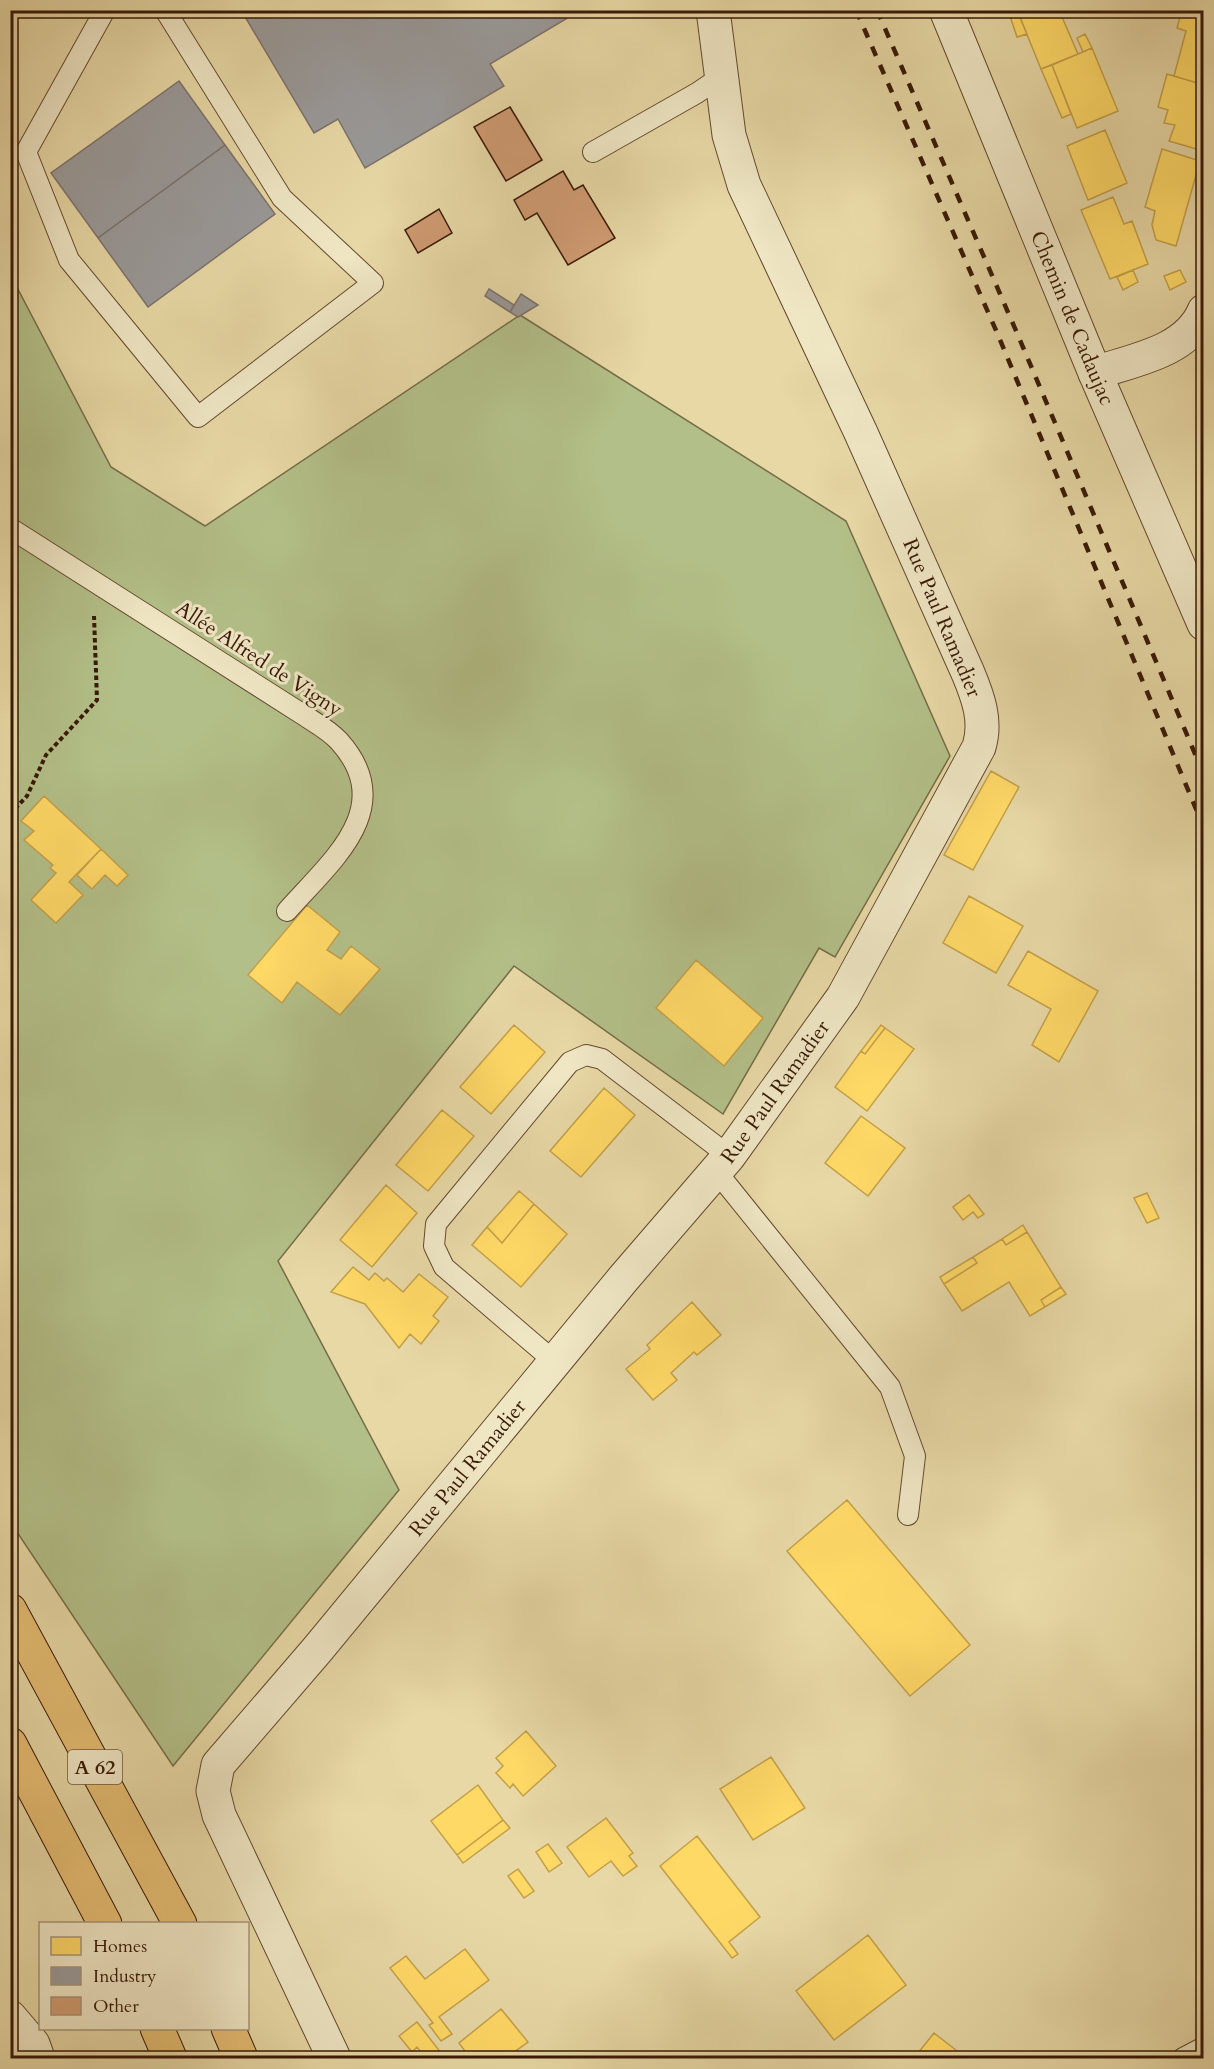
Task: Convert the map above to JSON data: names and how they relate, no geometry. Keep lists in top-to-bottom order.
{
  "streets": {
    "highway": ["A 62"],
    "street": ["Chemin de Cadaujac", "Rue Paul Ramadier"],
    "lane": ["Allée Alfred de Vigny"]
  },
  "legend": ["Homes", "Industry", "Other"]
}
